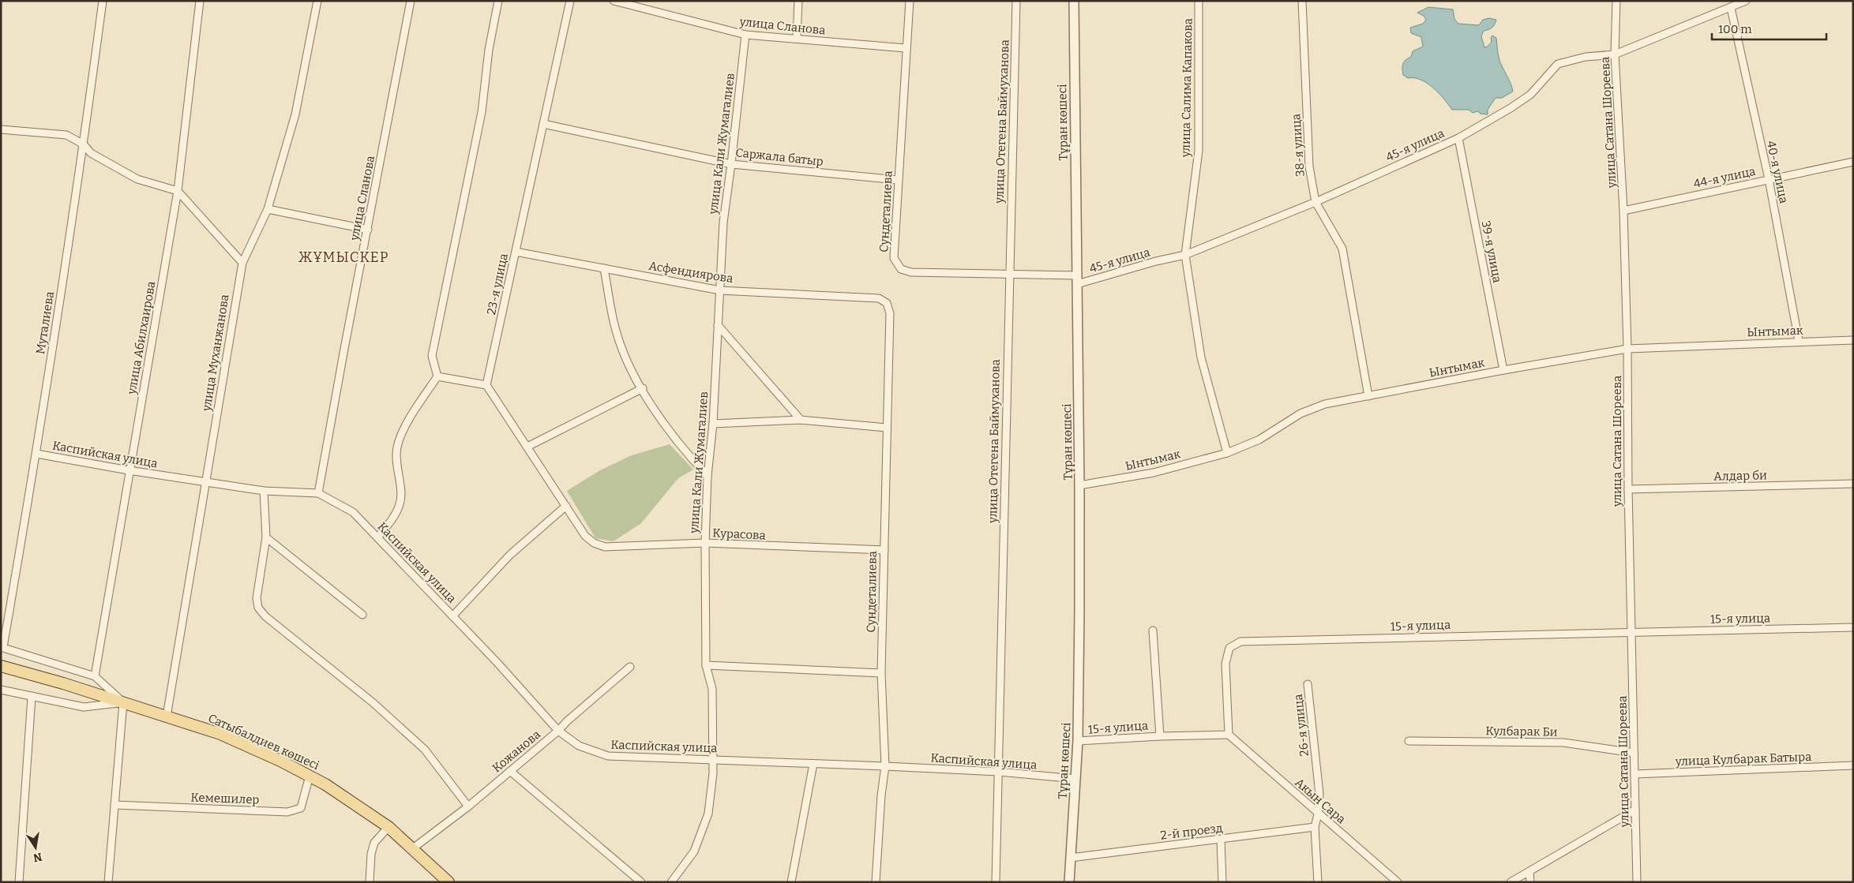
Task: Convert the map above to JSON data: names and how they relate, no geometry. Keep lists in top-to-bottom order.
{
  "streets": {
    "main road": ["Сатыбалдиев көшесі"],
    "street": [
      "улица Сланова",
      "улица Салима Капакова",
      "улица Отегена Баймуханова",
      "Тұран көшесі",
      "улица Сатана Шореева",
      "улица Кали Жумагалиев",
      "38-я улица",
      "45-я улица",
      "Саржала батыр",
      "40-я улица",
      "44-я улица",
      "Сундеталиева",
      "39-я улица",
      "Асфендиярова",
      "23-я улица",
      "Муталиева",
      "Ынтымак",
      "улица Абилхаирова",
      "улица Муханжанова",
      "Каспийская улица",
      "Алдар би",
      "Курасова",
      "15-я улица",
      "26-я улица",
      "Кулбарак Би",
      "Кожанова",
      "улица Кулбарак Батыра",
      "Кемешилер",
      "Акын Сара",
      "2-й проезд"
    ]
  },
  "crossings": [
    ["улица Сланова", "улица Кали Жумагалиев"],
    ["улица Сланова", "Сундеталиева"],
    ["улица Сланова", "Каспийская улица"],
    ["улица Салима Капакова", "45-я улица"],
    ["улица Салима Капакова", "Ынтымак"],
    ["улица Отегена Баймуханова", "Сундеталиева"],
    ["улица Отегена Баймуханова", "Каспийская улица"],
    ["Тұран көшесі", "45-я улица"],
    ["Тұран көшесі", "Сундеталиева"],
    ["Тұран көшесі", "Ынтымак"],
    ["Тұран көшесі", "Каспийская улица"],
    ["Тұран көшесі", "15-я улица"],
    ["Тұран көшесі", "2-й проезд"],
    ["улица Сатана Шореева", "45-я улица"],
    ["улица Сатана Шореева", "44-я улица"],
    ["улица Сатана Шореева", "Ынтымак"],
    ["улица Сатана Шореева", "Алдар би"],
    ["улица Сатана Шореева", "15-я улица"],
    ["улица Сатана Шореева", "Кулбарак Би"],
    ["улица Сатана Шореева", "улица Кулбарак Батыра"],
    ["улица Кали Жумагалиев", "Саржала батыр"],
    ["улица Кали Жумагалиев", "Асфендиярова"],
    ["улица Кали Жумагалиев", "Каспийская улица"],
    ["улица Кали Жумагалиев", "Курасова"],
    ["38-я улица", "45-я улица"],
    ["38-я улица", "Ынтымак"],
    ["45-я улица", "40-я улица"],
    ["45-я улица", "Сундеталиева"],
    ["45-я улица", "39-я улица"],
    ["Саржала батыр", "Сундеталиева"],
    ["Саржала батыр", "23-я улица"],
    ["40-я улица", "44-я улица"],
    ["40-я улица", "Ынтымак"],
    ["Сундеталиева", "Асфендиярова"],
    ["Сундеталиева", "Каспийская улица"],
    ["Сундеталиева", "Курасова"],
    ["39-я улица", "Ынтымак"],
    ["Асфендиярова", "23-я улица"],
    ["Муталиева", "Каспийская улица"],
    ["улица Абилхаирова", "Каспийская улица"],
    ["улица Муханжанова", "Каспийская улица"],
    ["улица Муханжанова", "Сатыбалдиев көшесі"],
    ["Каспийская улица", "Кожанова"],
    ["15-я улица", "Акын Сара"],
    ["26-я улица", "Акын Сара"],
    ["26-я улица", "2-й проезд"],
    ["Сатыбалдиев көшесі", "Кожанова"],
    ["Сатыбалдиев көшесі", "Кемешилер"]
  ],
  "districts": ["ЖҰМЫСКЕР"],
  "scale_bar": "100 m",
  "north": "bottom"
}
